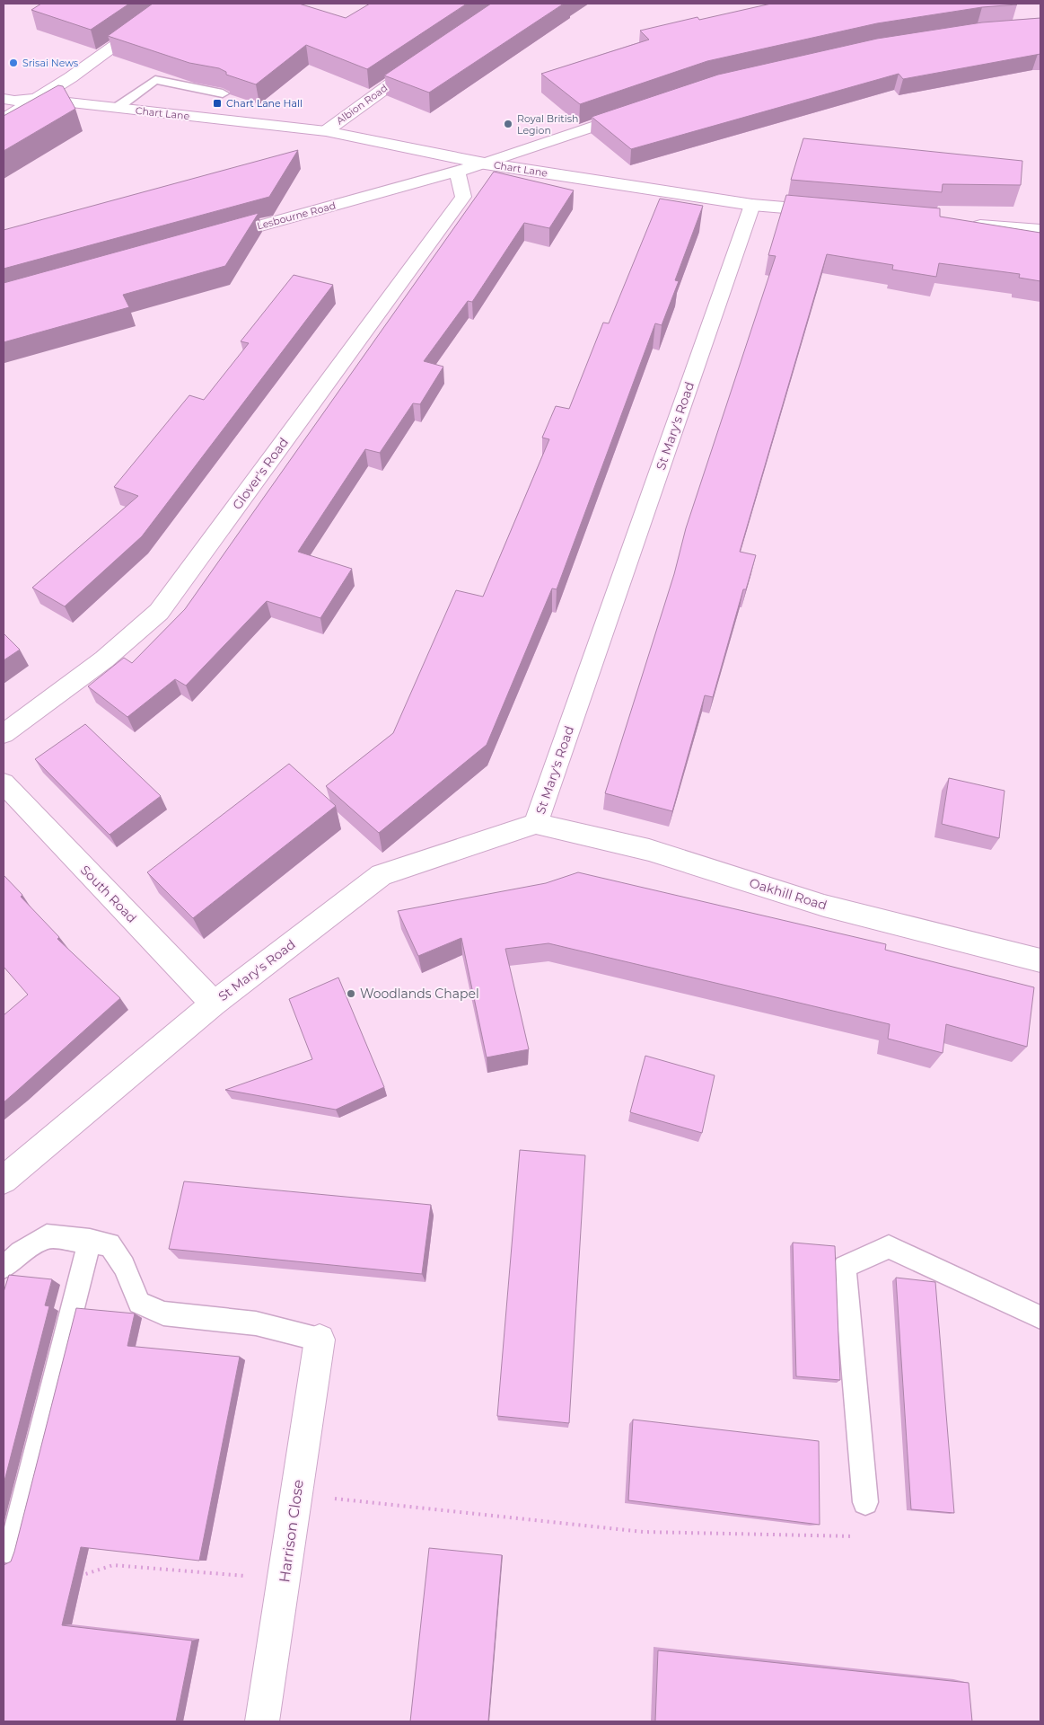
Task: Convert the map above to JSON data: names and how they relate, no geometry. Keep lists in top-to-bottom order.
{
  "streets": {
    "street": [
      "Albion Road",
      "Chart Lane",
      "Lesbourne Road",
      "St Mary's Road",
      "Glover's Road",
      "South Road",
      "Oakhill Road",
      "Harrison Close"
    ]
  },
  "crossings": [
    ["Albion Road", "Chart Lane"],
    ["Chart Lane", "Lesbourne Road"],
    ["Chart Lane", "St Mary's Road"],
    ["Lesbourne Road", "Glover's Road"],
    ["St Mary's Road", "South Road"],
    ["St Mary's Road", "Oakhill Road"]
  ],
  "places": {
    "other": ["Srisai News", "Royal British Legion", "Woodlands Chapel"],
    "transit": ["Chart Lane Hall"]
  }
}
